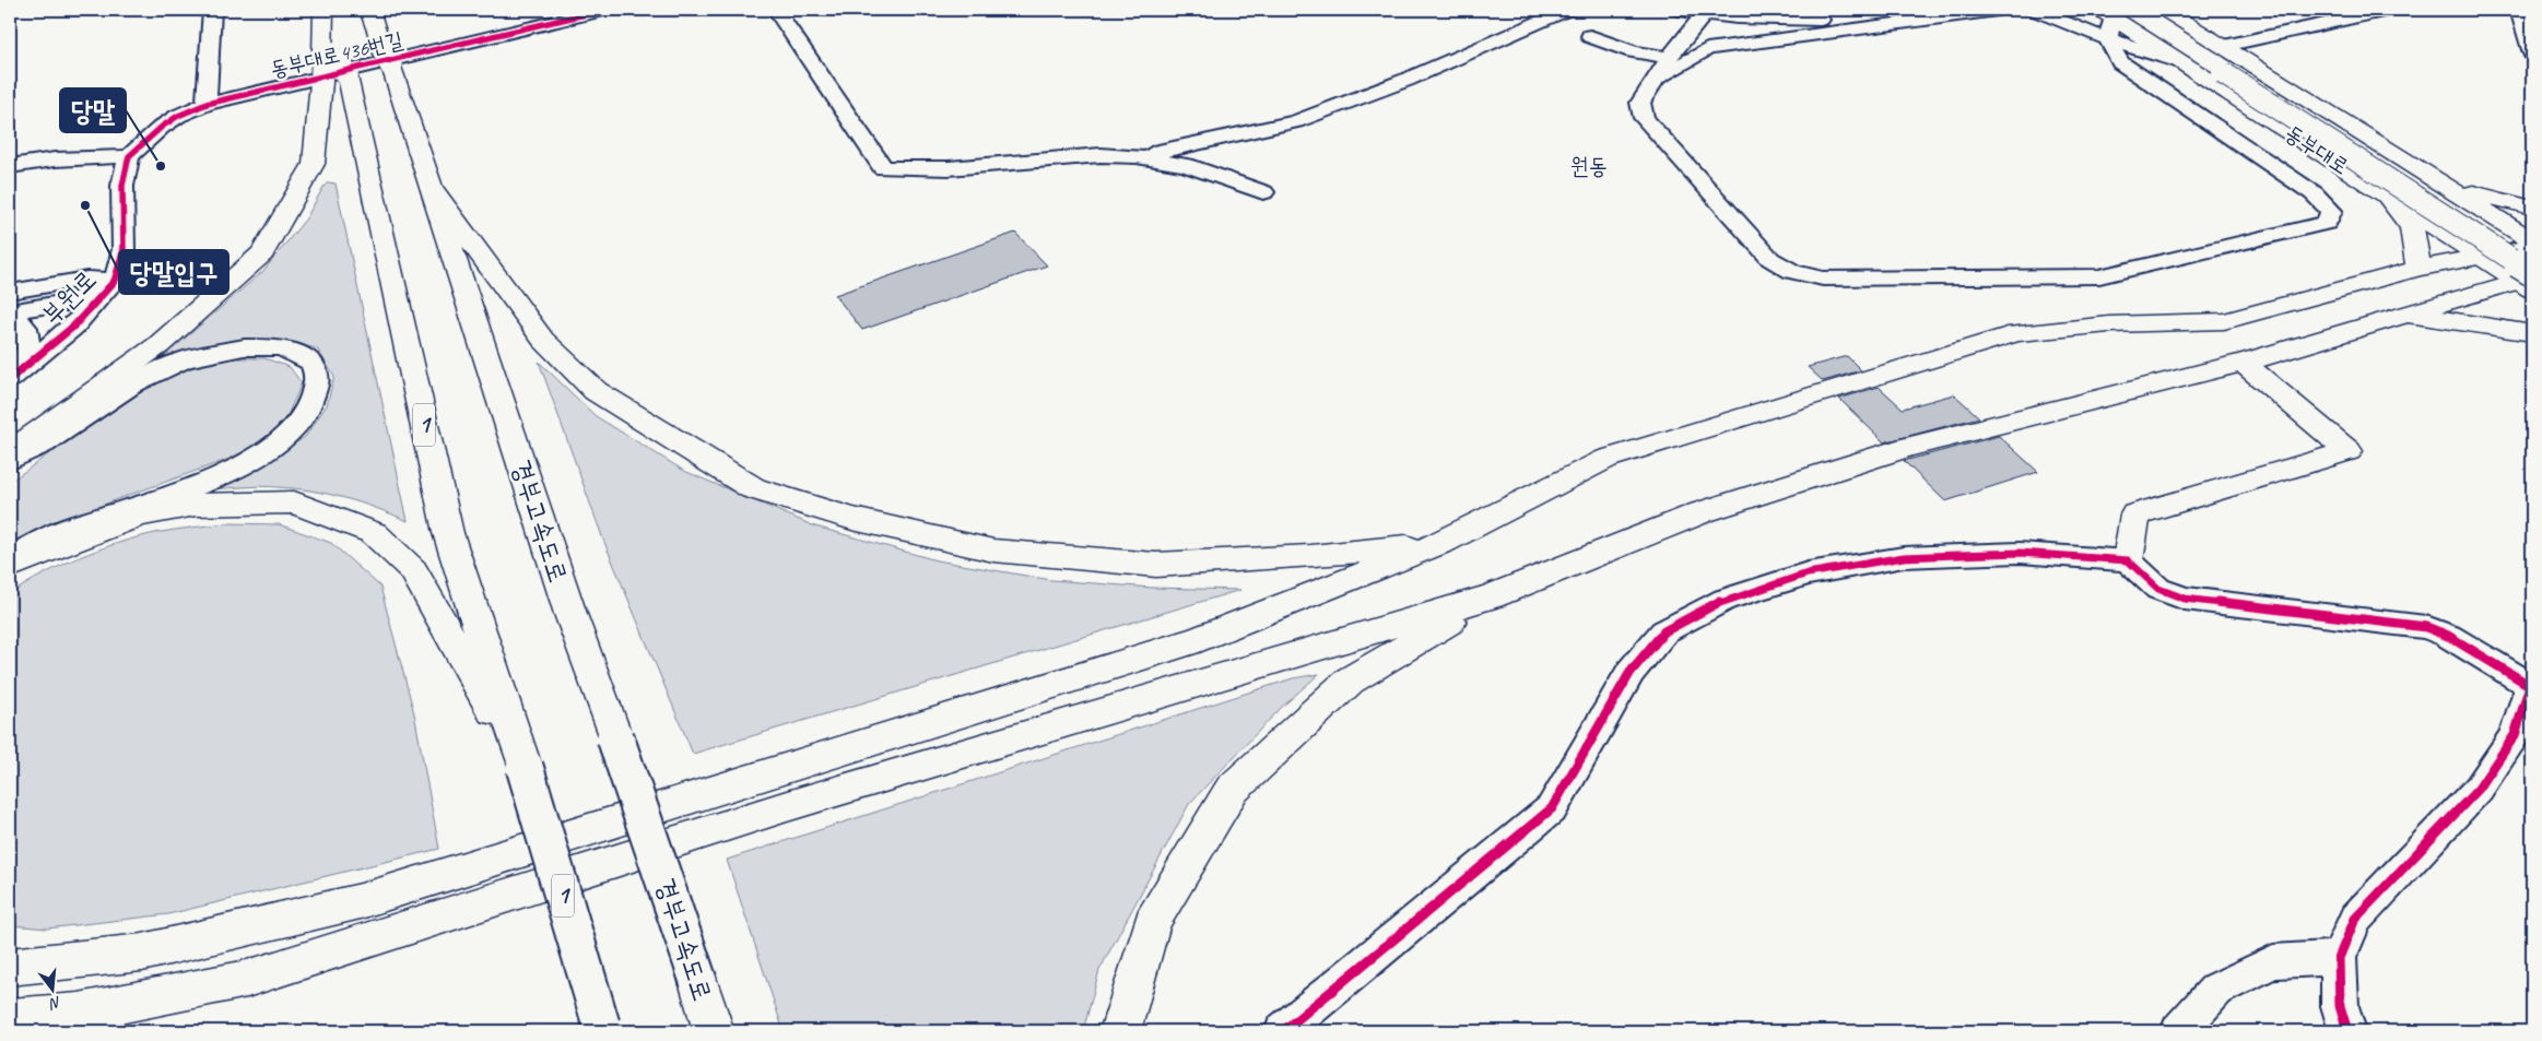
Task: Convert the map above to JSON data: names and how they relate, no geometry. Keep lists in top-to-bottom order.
{
  "streets": {
    "main road": ["동부대로", "1", "경부고속도로"],
    "street": ["동부대로436번길", "부원로"]
  },
  "districts": ["원동"],
  "places": ["당말", "당말입구"],
  "north": "bottom"
}
